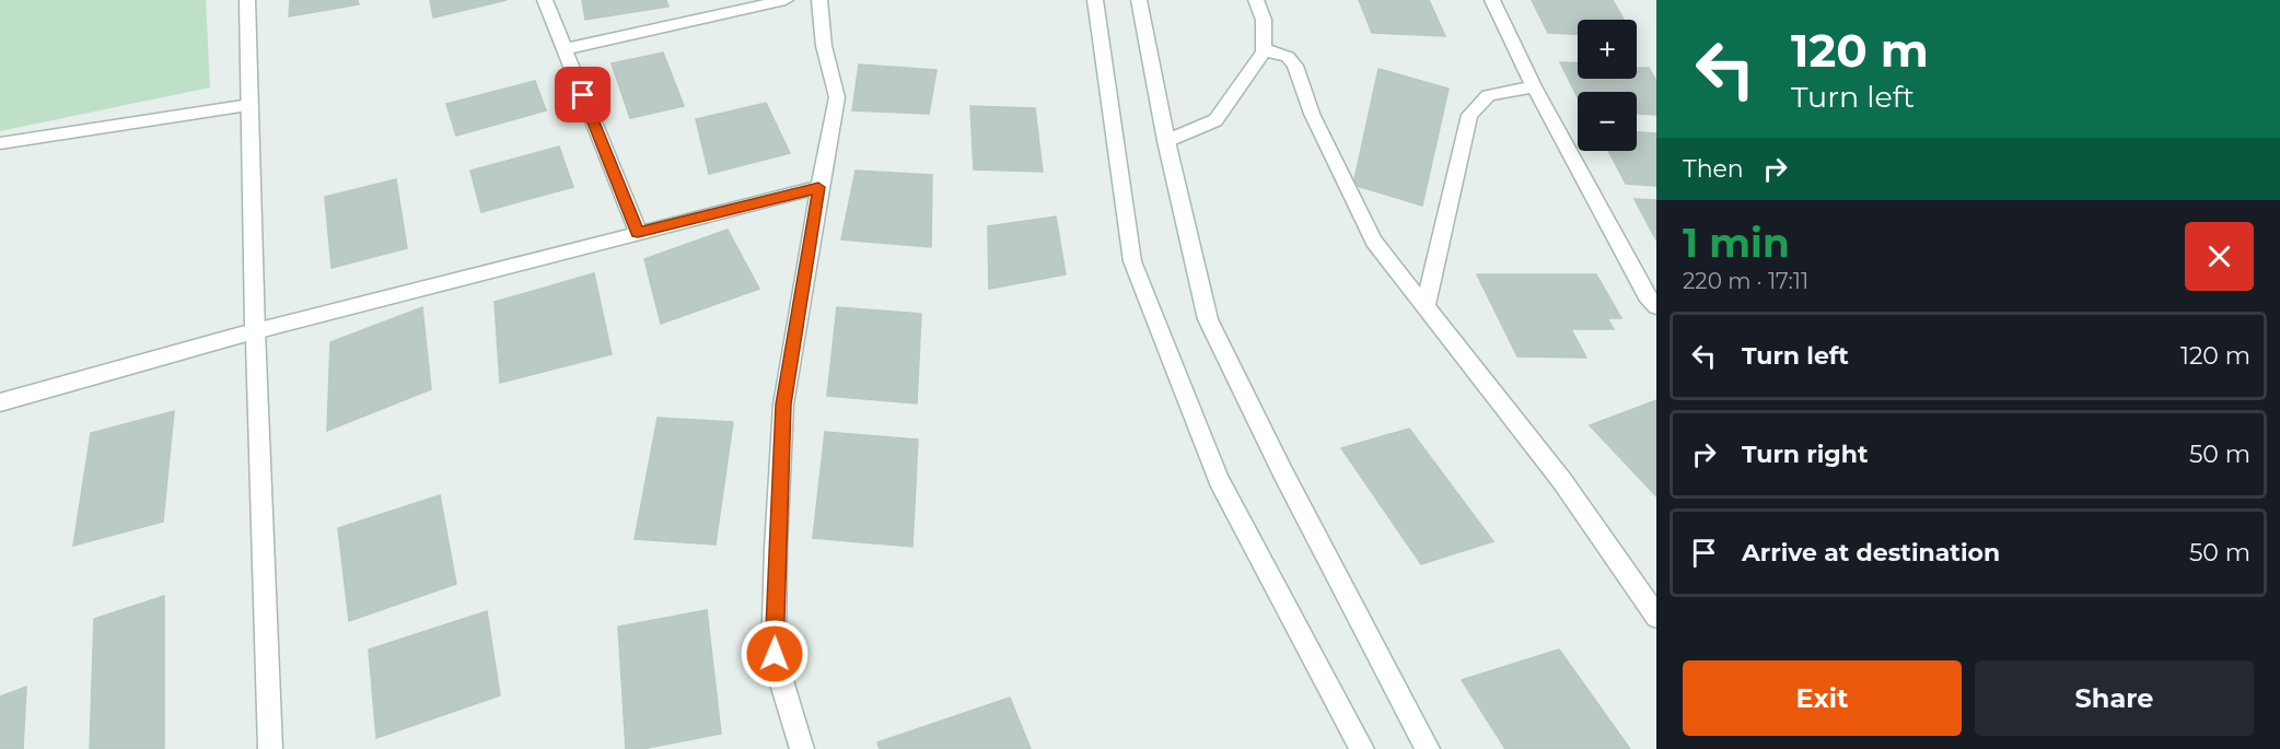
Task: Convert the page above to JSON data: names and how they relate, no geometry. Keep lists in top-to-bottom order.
{
  "page": {
    "turn": ["120 m", "Turn left"],
    "map_buttons": ["+", "−"],
    "then": "Then",
    "heading": ["1 min", "220 m · 17:11"],
    "list": [
      {
        "name": "Turn left",
        "value": "120 m"
      },
      {
        "name": "Turn right",
        "value": "50 m"
      },
      {
        "name": "Arrive at destination",
        "value": "50 m"
      }
    ],
    "buttons": ["Exit", "Share"]
  }
}
